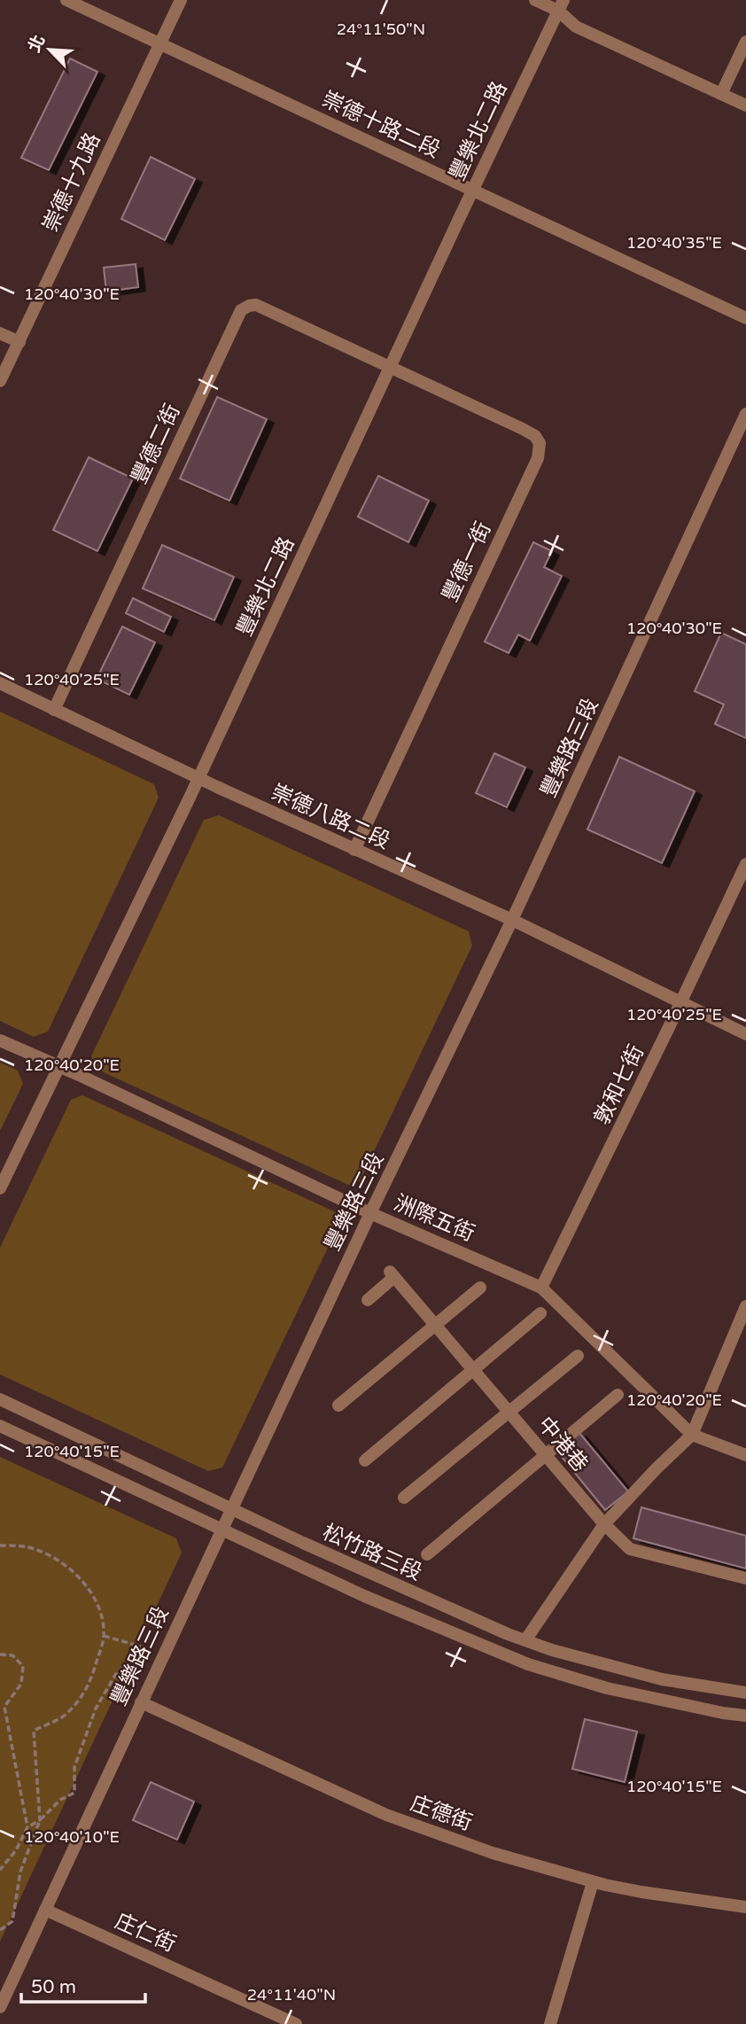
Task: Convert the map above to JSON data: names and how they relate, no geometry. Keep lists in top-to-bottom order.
{
  "streets": {
    "street": [
      "崇德十路二段",
      "豐樂北二路",
      "崇德十九路",
      "豐德二街",
      "豐德一街",
      "豐樂路三段",
      "崇德八路二段",
      "敦和七街",
      "洲際五街",
      "中港巷",
      "松竹路三段",
      "庄德街",
      "庄仁街"
    ]
  },
  "crossings": [
    ["崇德十路二段", "豐樂北二路"],
    ["崇德十路二段", "崇德十九路"],
    ["豐樂北二路", "豐德二街"],
    ["豐樂北二路", "豐德一街"],
    ["豐樂北二路", "崇德八路二段"],
    ["豐樂北二路", "洲際五街"],
    ["豐德二街", "豐德一街"],
    ["豐德二街", "崇德八路二段"],
    ["豐德一街", "崇德八路二段"],
    ["豐樂路三段", "崇德八路二段"],
    ["豐樂路三段", "洲際五街"],
    ["豐樂路三段", "松竹路三段"],
    ["豐樂路三段", "庄德街"],
    ["豐樂路三段", "庄仁街"],
    ["崇德八路二段", "敦和七街"],
    ["敦和七街", "洲際五街"]
  ],
  "scale_bar": "50 m",
  "north": "top left",
  "coordinates": [
    "24°11'50\"N",
    "120°40'35\"E",
    "120°40'30\"E",
    "120°40'25\"E",
    "120°40'20\"E",
    "120°40'15\"E",
    "120°40'10\"E",
    "24°11'40\"N"
  ]
}
